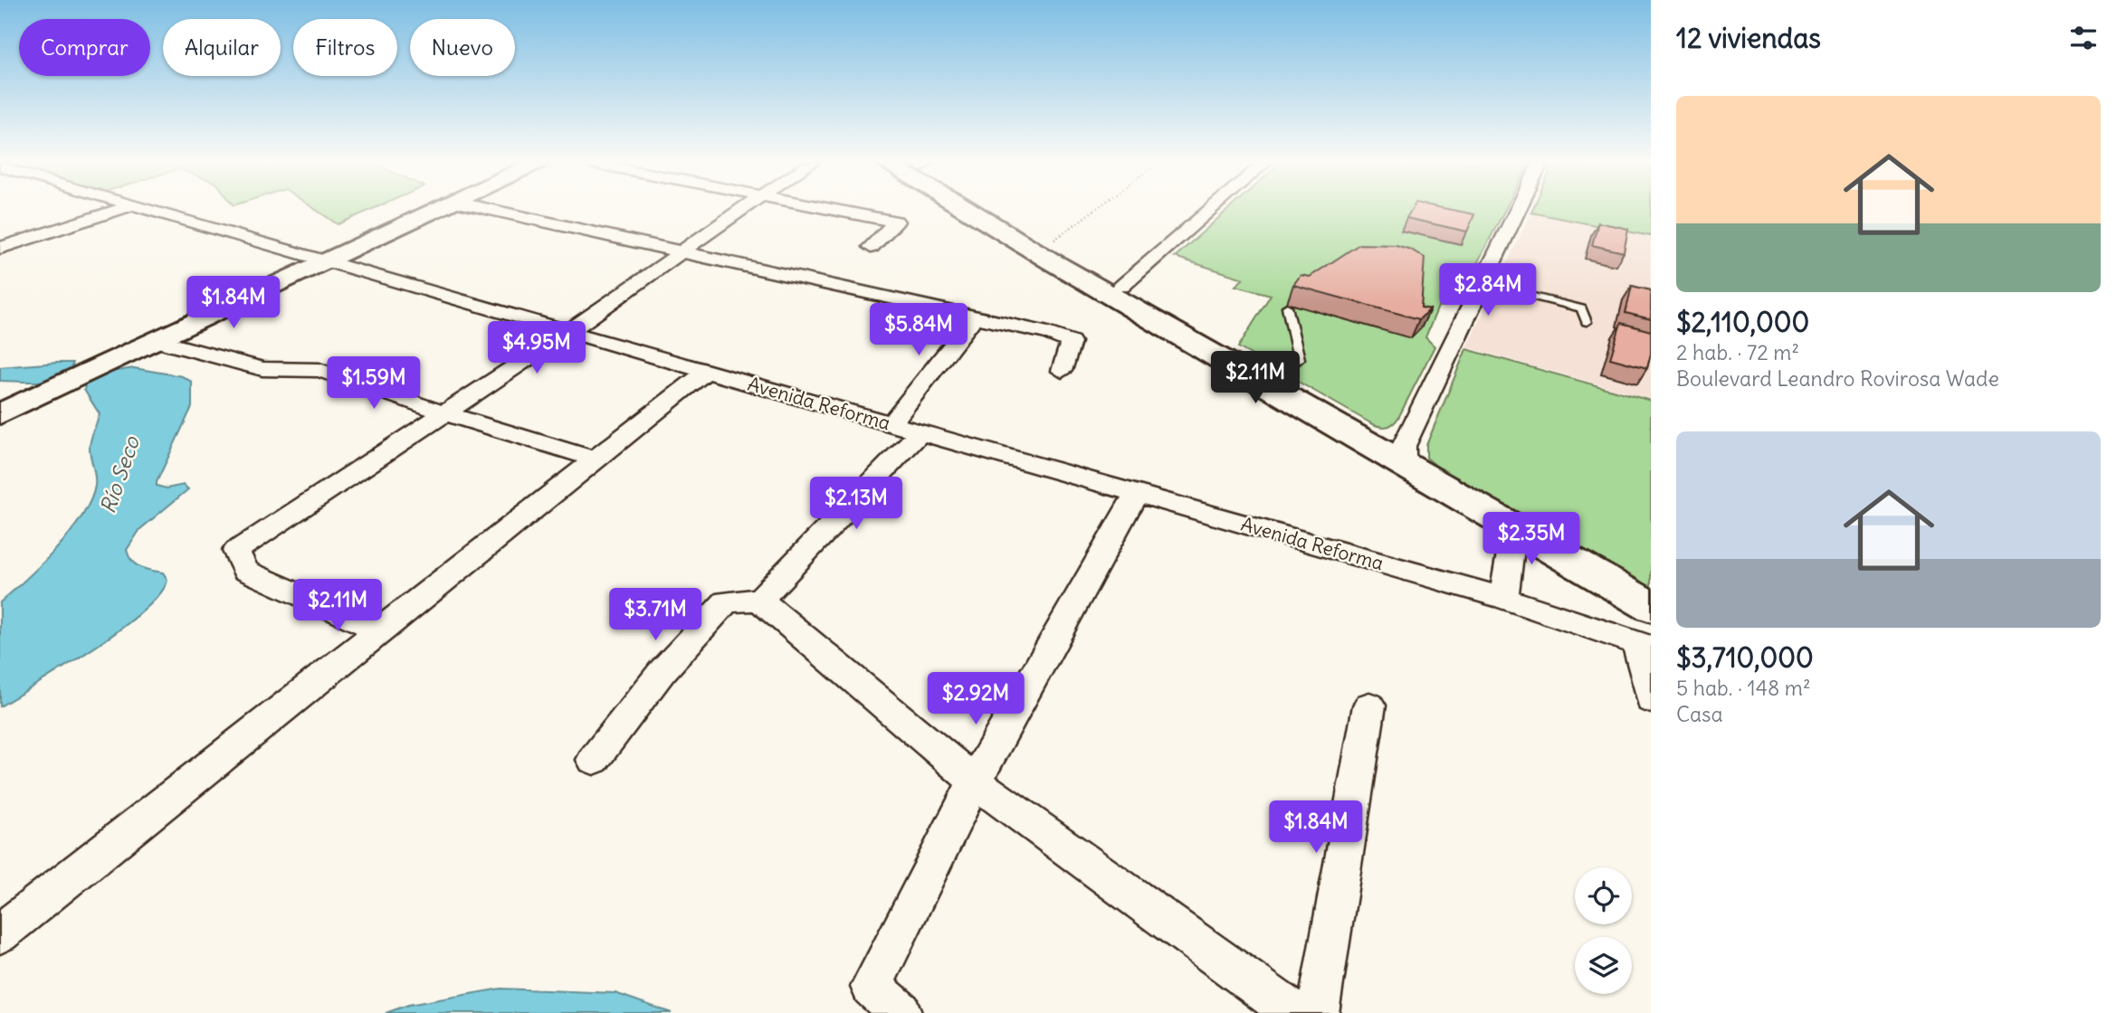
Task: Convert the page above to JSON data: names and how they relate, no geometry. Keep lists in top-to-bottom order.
{
  "streets": {
    "street": ["Avenida Reforma"]
  },
  "water": ["Río Seco"],
  "page": {
    "heading": "12 viviendas",
    "chip": [
      "Comprar",
      "Alquilar",
      "Filtros",
      "Nuevo"
    ],
    "list": [
      {
        "name": "$2,110,000",
        "note": "2 hab. · 72 m² · Boulevard Leandro Rovirosa Wade"
      },
      {
        "name": "$3,710,000",
        "note": "5 hab. · 148 m² · Casa"
      }
    ],
    "price": [
      "$2.84M",
      "$1.84M",
      "$5.84M",
      "$4.95M",
      "$2.11M",
      "$1.59M",
      "$2.13M",
      "$2.35M",
      "$2.11M",
      "$3.71M",
      "$2.92M",
      "$1.84M"
    ]
  }
}
